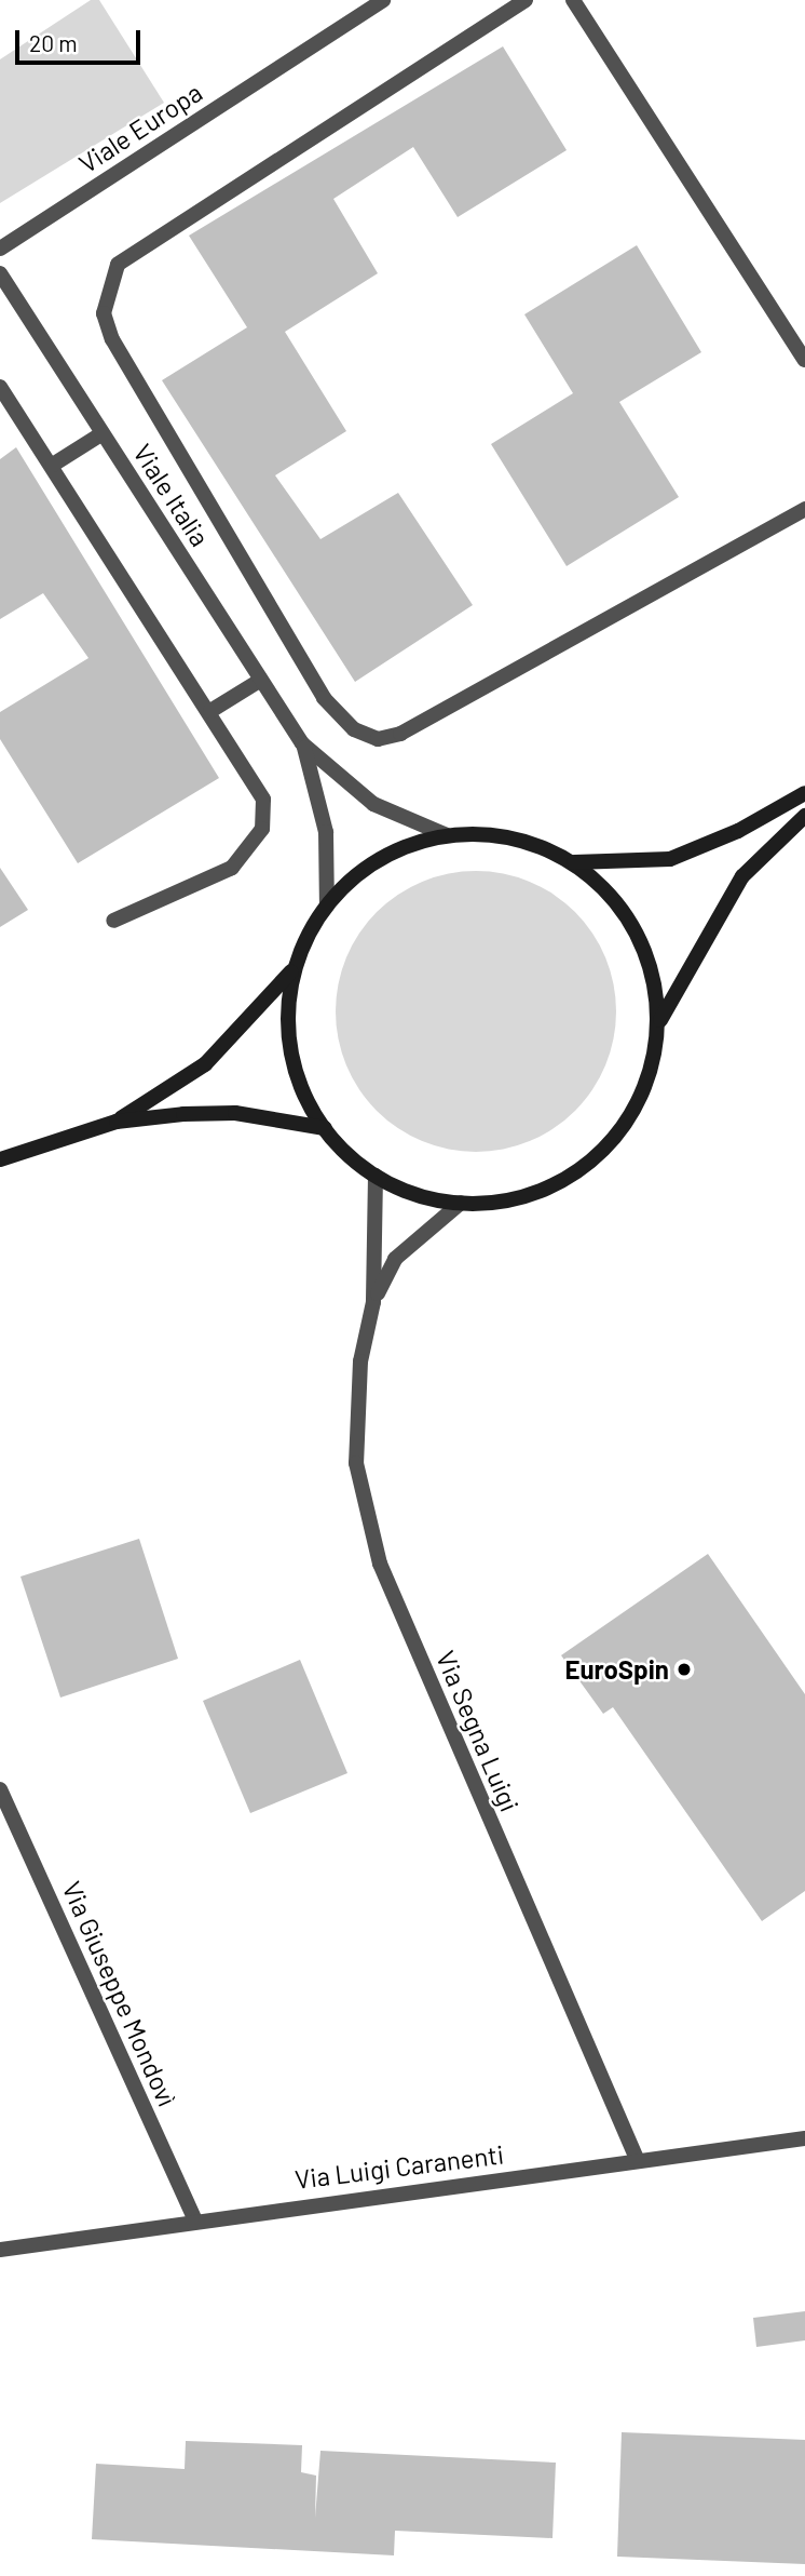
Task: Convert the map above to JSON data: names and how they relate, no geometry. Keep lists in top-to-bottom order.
{
  "streets": {
    "street": [
      "Viale Europa",
      "Viale Italia",
      "Via Segna Luigi",
      "Via Giuseppe Mondovì",
      "Via Luigi Caranenti"
    ]
  },
  "crossings": [
    ["Via Segna Luigi", "Via Luigi Caranenti"],
    ["Via Giuseppe Mondovì", "Via Luigi Caranenti"]
  ],
  "places": ["EuroSpin"],
  "scale_bar": "20 m"
}
